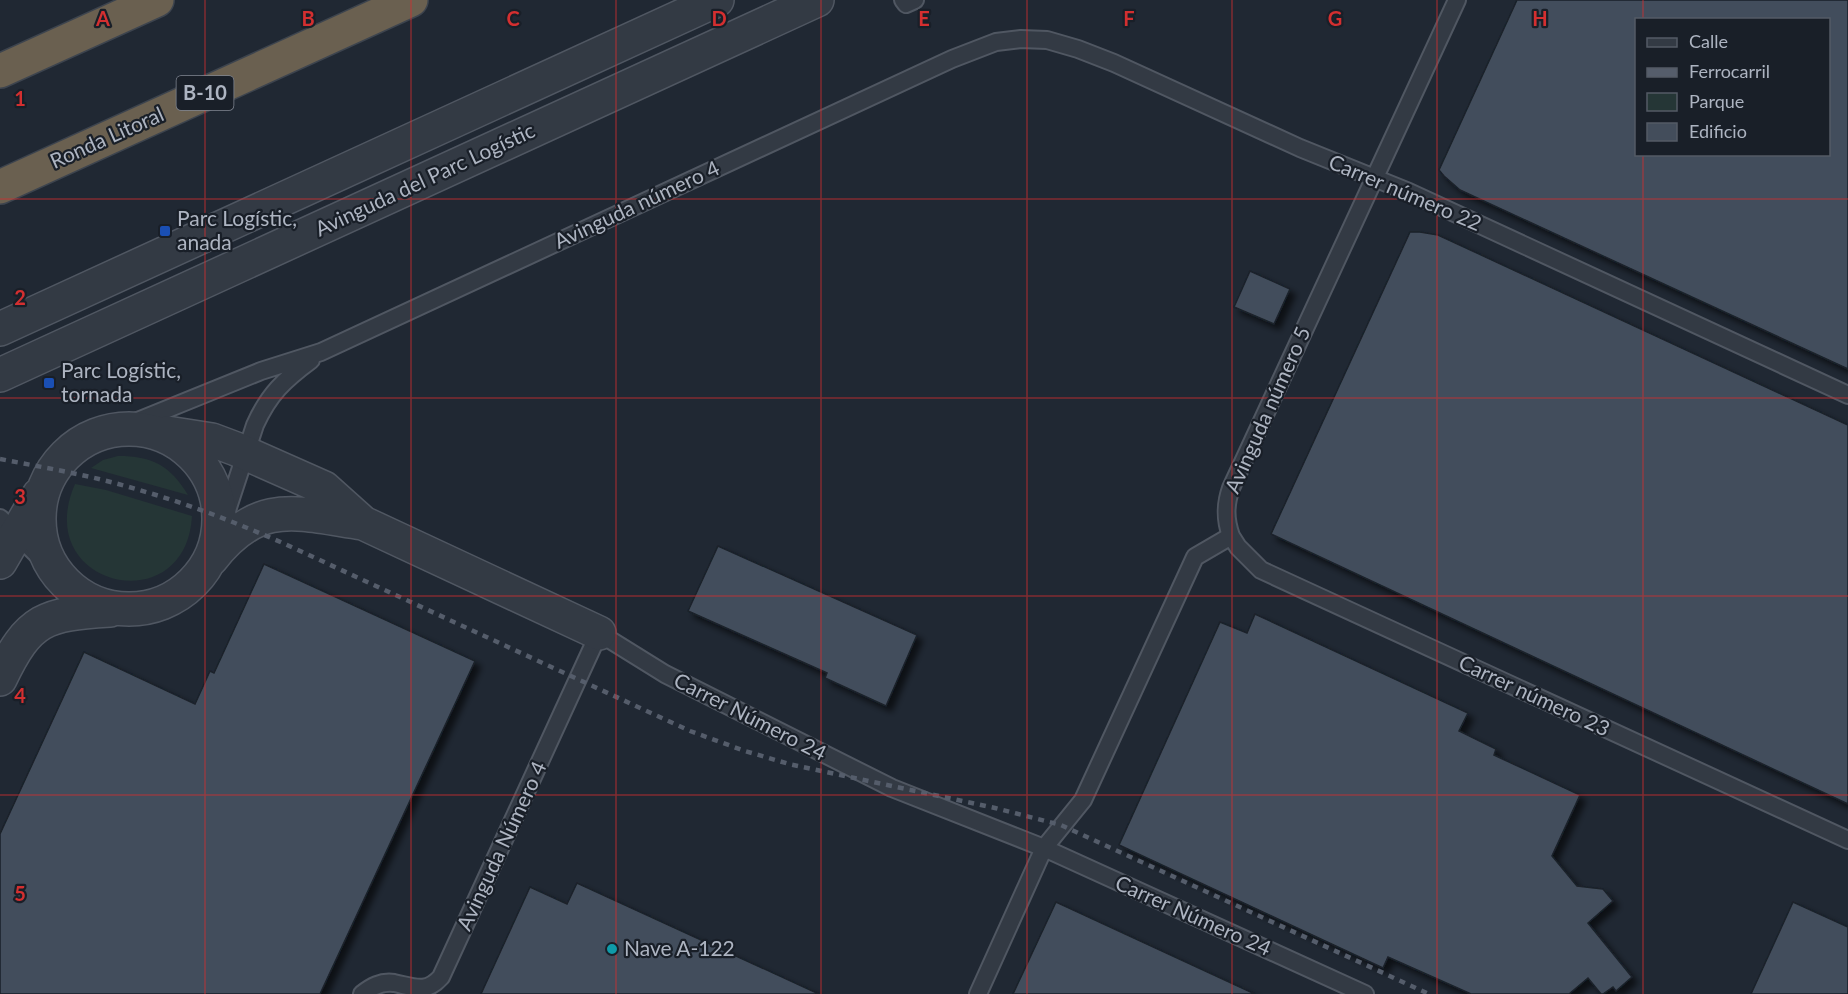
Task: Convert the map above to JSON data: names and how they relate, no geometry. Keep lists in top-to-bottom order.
{
  "streets": {
    "highway": ["B-10", "Ronda Litoral"],
    "street": ["Avinguda del Parc Logístic", "Carrer Número 24"],
    "lane": [
      "Carrer número 22",
      "Avinguda número 4",
      "Avinguda número 5",
      "Carrer número 23",
      "Avinguda Número 4"
    ]
  },
  "crossings": [
    ["Carrer número 22", "Avinguda número 4"],
    ["Carrer número 22", "Avinguda número 5"],
    ["Avinguda número 4", "Carrer Número 24"],
    ["Avinguda número 5", "Carrer número 23"],
    ["Carrer Número 24", "Avinguda Número 4"]
  ],
  "places": {
    "transit": ["Parc Logístic, anada", "Parc Logístic, tornada"],
    "other": ["Nave A-122"]
  },
  "legend": [
    "Calle",
    "Ferrocarril",
    "Parque",
    "Edificio"
  ],
  "grid": {
    "columns": [
      "A",
      "B",
      "C",
      "D",
      "E",
      "F",
      "G",
      "H"
    ],
    "rows": [
      "1",
      "2",
      "3",
      "4",
      "5"
    ]
  }
}
